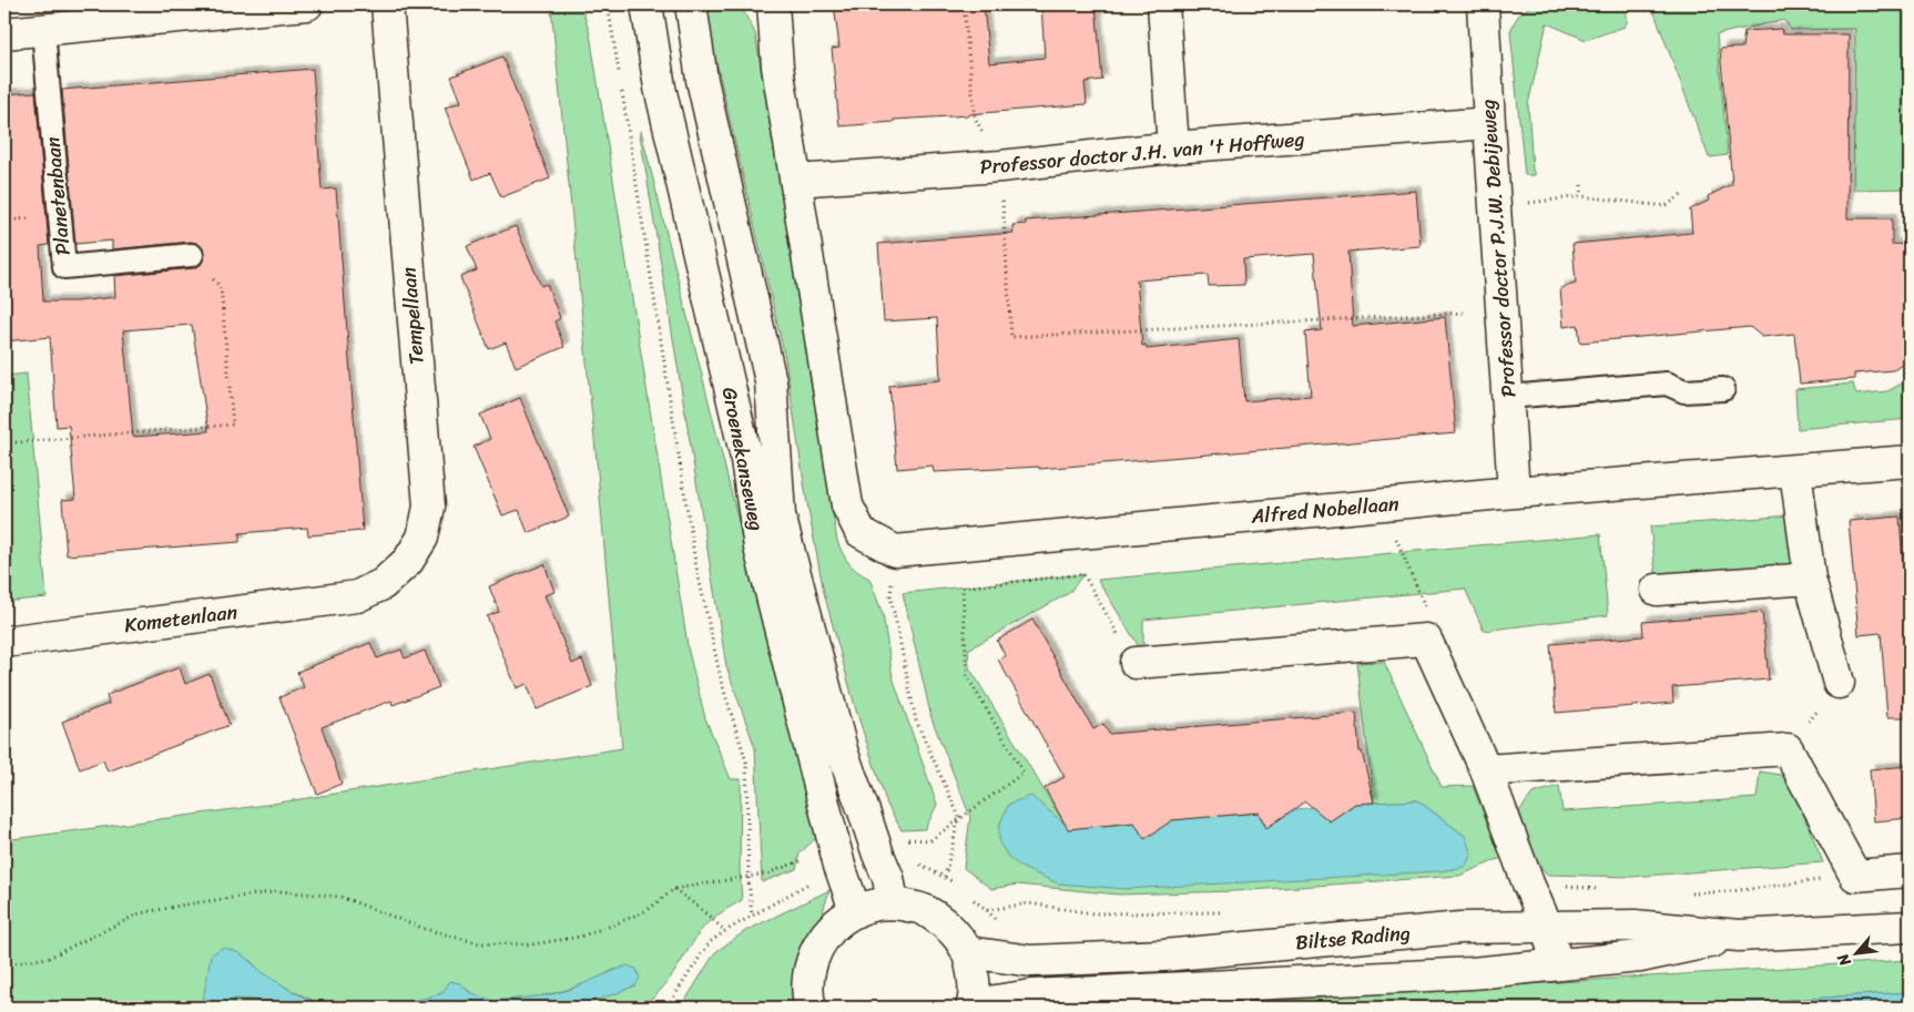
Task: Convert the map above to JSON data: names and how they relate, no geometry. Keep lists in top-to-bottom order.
{
  "streets": {
    "street": [
      "Professor doctor J.H. van 't Hoffweg",
      "Professor doctor P.J.W. Debijeweg",
      "Tempellaan",
      "Groenekanseweg",
      "Alfred Nobellaan",
      "Kometenlaan",
      "Biltse Rading"
    ],
    "lane": ["Planetenbaan"]
  },
  "crossings": [
    ["Professor doctor J.H. van 't Hoffweg", "Professor doctor P.J.W. Debijeweg"],
    ["Professor doctor P.J.W. Debijeweg", "Alfred Nobellaan"],
    ["Tempellaan", "Kometenlaan"]
  ],
  "north": "bottom left"
}
